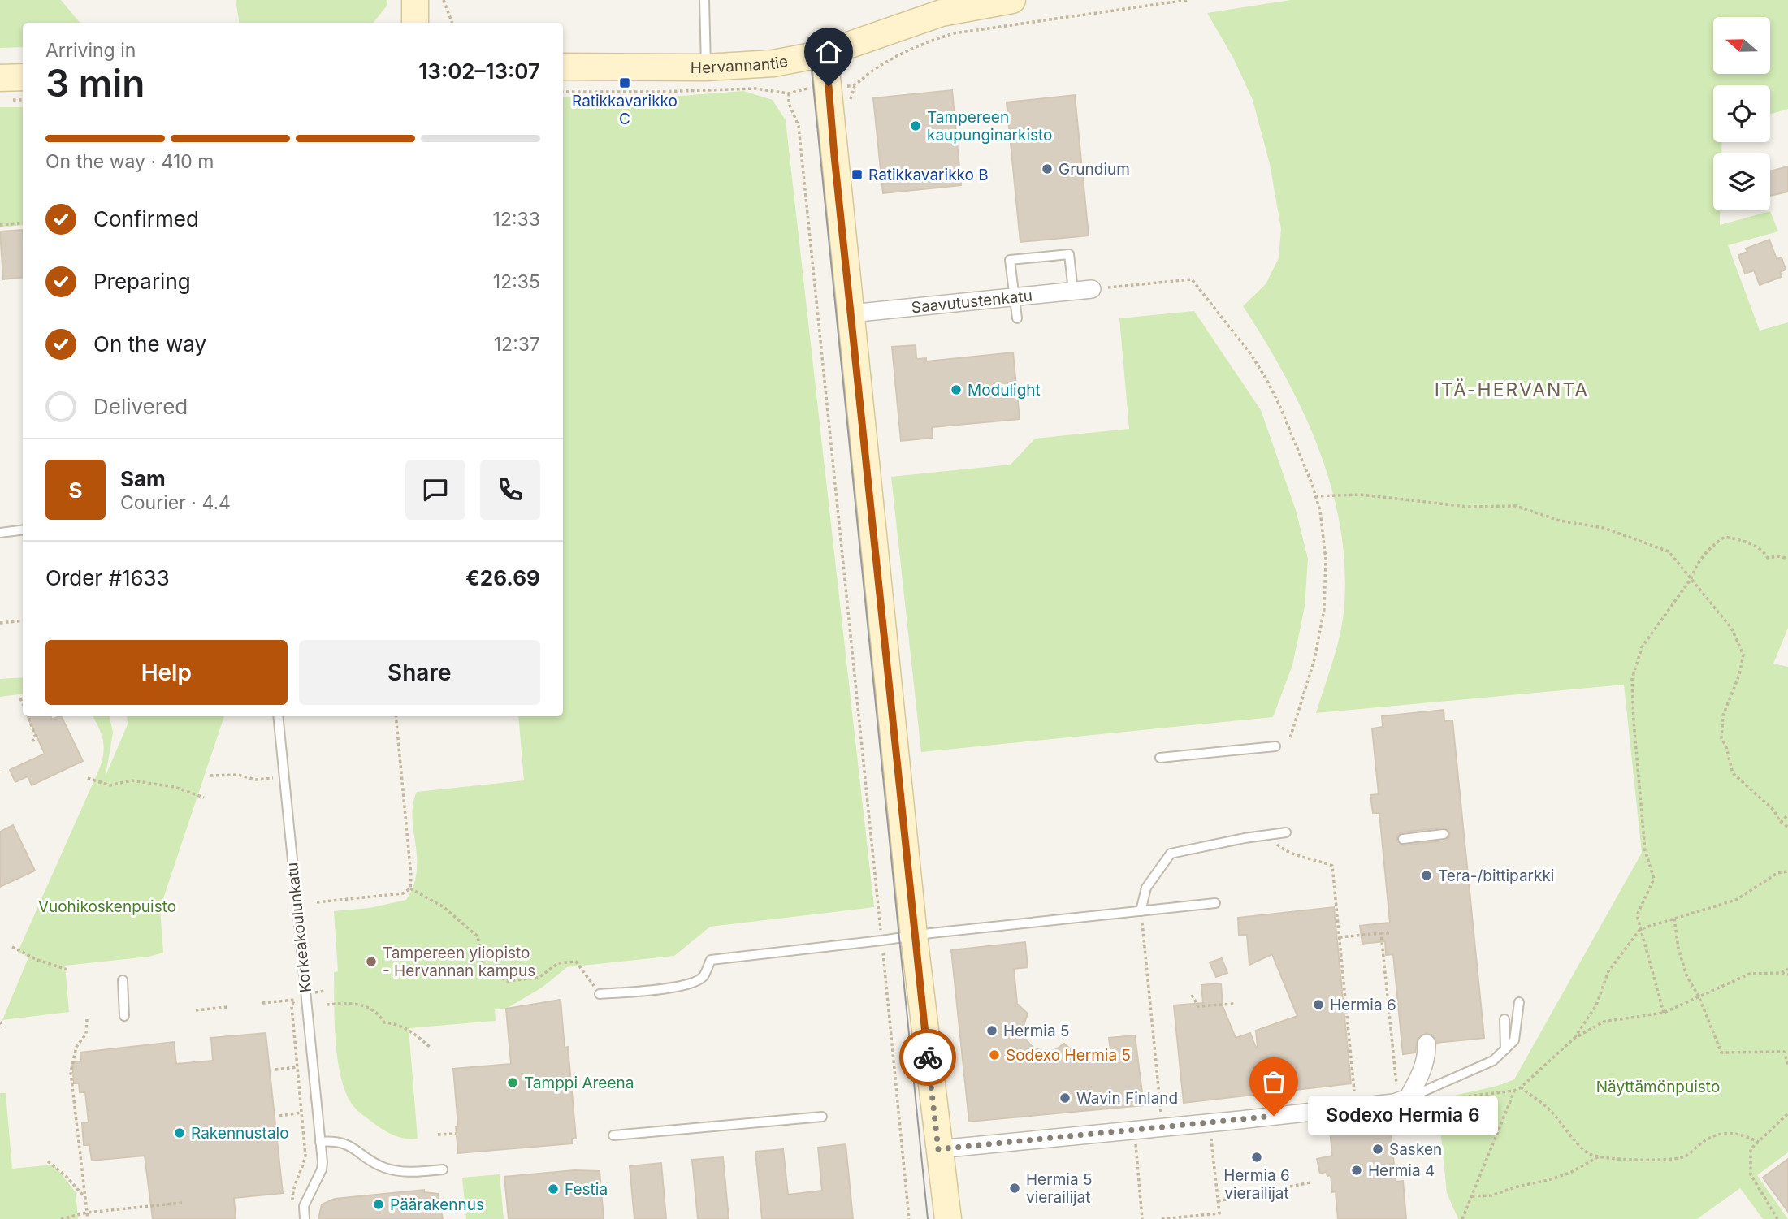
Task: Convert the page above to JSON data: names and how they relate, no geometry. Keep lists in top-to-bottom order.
{
  "streets": {
    "street": ["Hervannantie", "Saavutustenkatu"],
    "lane": ["Korkeakoulunkatu"]
  },
  "districts": ["ITÄ-HERVANTA"],
  "parks": ["Vuohikoskenpuisto", "Näyttämönpuisto"],
  "places": {
    "transit": ["Ratikkavarikko C", "Ratikkavarikko B"],
    "other": [
      "Tampereen kaupunginarkisto",
      "Grundium",
      "Modulight",
      "Tera-/bittiparkki",
      "Tampereen yliopisto - Hervannan kampus",
      "Hermia 6",
      "Hermia 5",
      "Sodexo Hermia 5",
      "Tamppi Areena",
      "Wavin Finland",
      "Sodexo Hermia 6",
      "Rakennustalo",
      "Sasken",
      "Hermia 6 vierailijat",
      "Hermia 4",
      "Hermia 5 vierailijat",
      "Festia",
      "Päärakennus"
    ]
  },
  "north": "left",
  "page": {
    "heading": ["3 min", "Arriving in", "13:02–13:07"],
    "panel": [
      "Sam",
      "Courier · 4.4",
      "Order #1633",
      "€26.69"
    ],
    "bar": "On the way · 410 m",
    "list": [
      ["Confirmed", "12:33"],
      ["Preparing", "12:35"],
      ["On the way", "12:37"],
      "Delivered"
    ],
    "round": "S",
    "buttons": ["Help", "Share"],
    "bubble": "Sodexo Hermia 6"
  }
}
